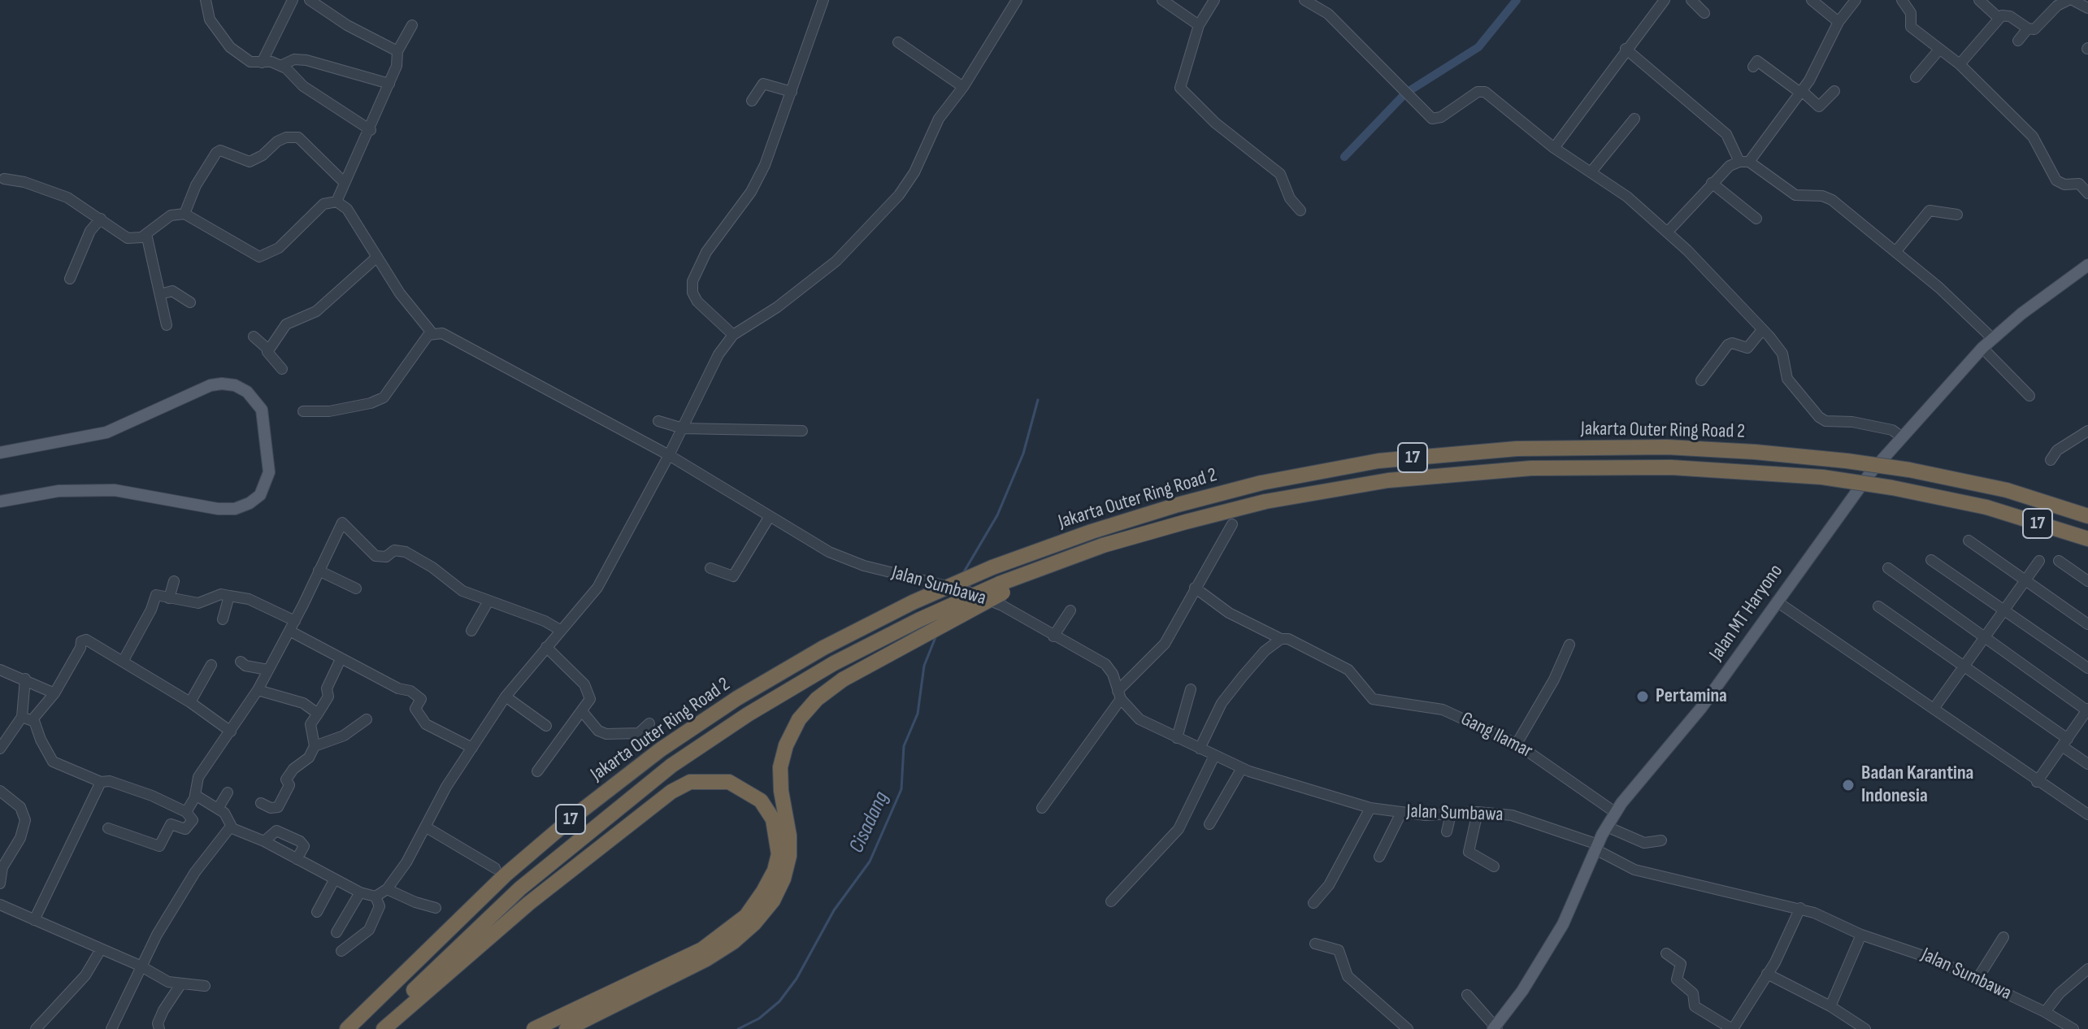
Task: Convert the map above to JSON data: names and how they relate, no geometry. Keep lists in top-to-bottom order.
{
  "streets": {
    "highway": ["Jakarta Outer Ring Road 2", "17"],
    "main road": ["Jalan MT Haryono"],
    "street": ["Jalan Sumbawa", "Gang Ilamar"]
  },
  "crossings": [
    ["Jalan Sumbawa", "Jalan MT Haryono"],
    ["Jalan MT Haryono", "Gang Ilamar"]
  ],
  "water": ["Cisadang"],
  "places": ["Pertamina", "Badan Karantina Indonesia"]
}
